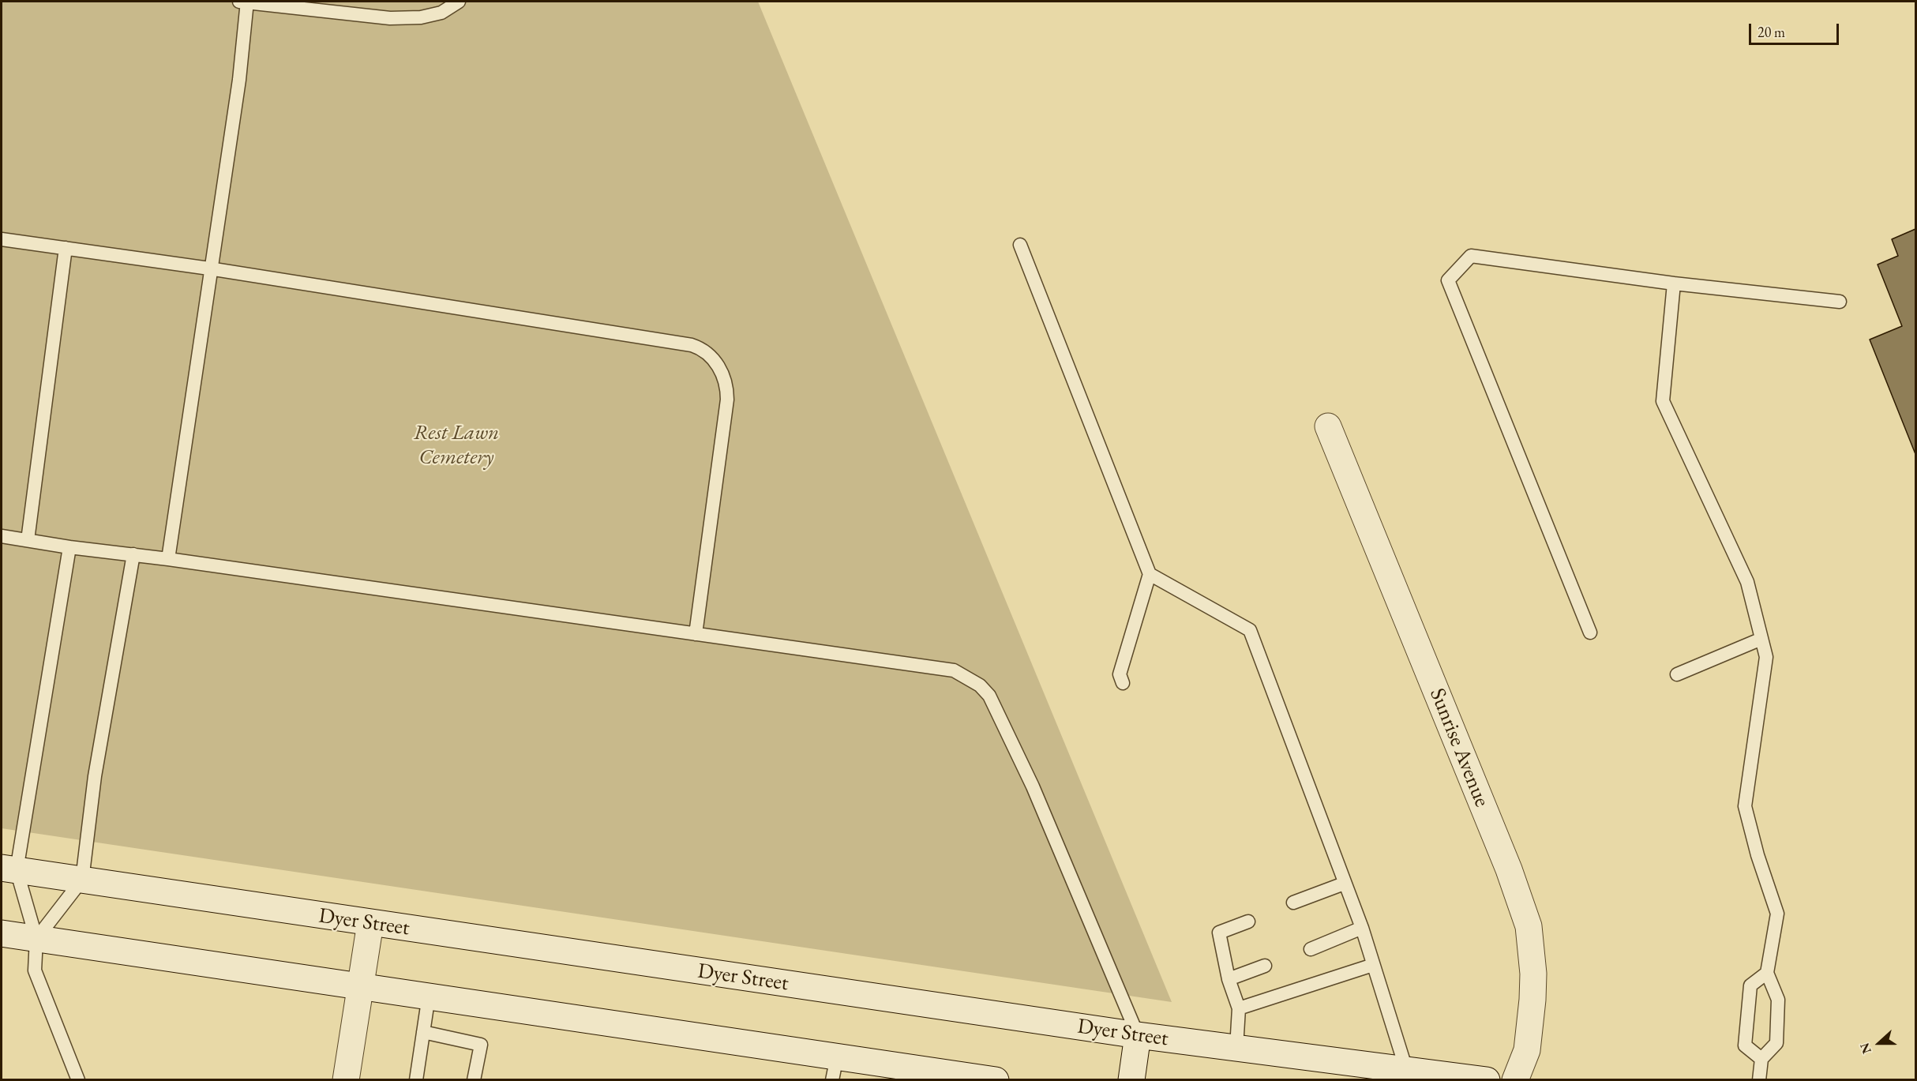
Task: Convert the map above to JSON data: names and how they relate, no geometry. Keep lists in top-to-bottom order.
{
  "streets": {
    "main road": ["Sunrise Avenue", "Dyer Street"]
  },
  "parks": ["Rest Lawn Cemetery"],
  "scale_bar": "20 m",
  "north": "left"
}
